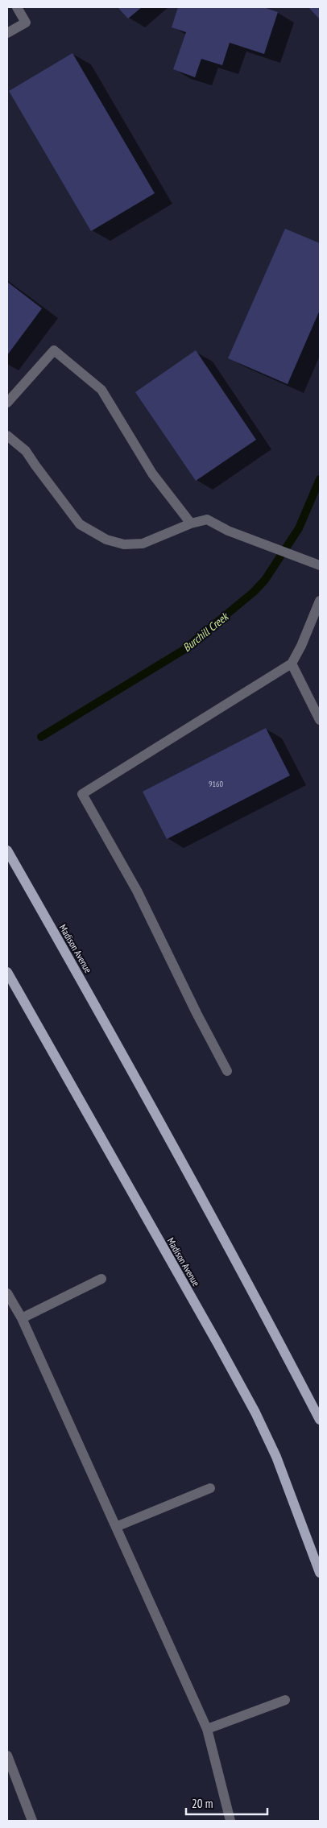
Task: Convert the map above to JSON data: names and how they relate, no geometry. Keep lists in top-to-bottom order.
{
  "streets": {
    "main road": ["Madison Avenue"]
  },
  "water": ["Burchill Creek"],
  "house_numbers": ["9160"],
  "scale_bar": "20 m"
}
